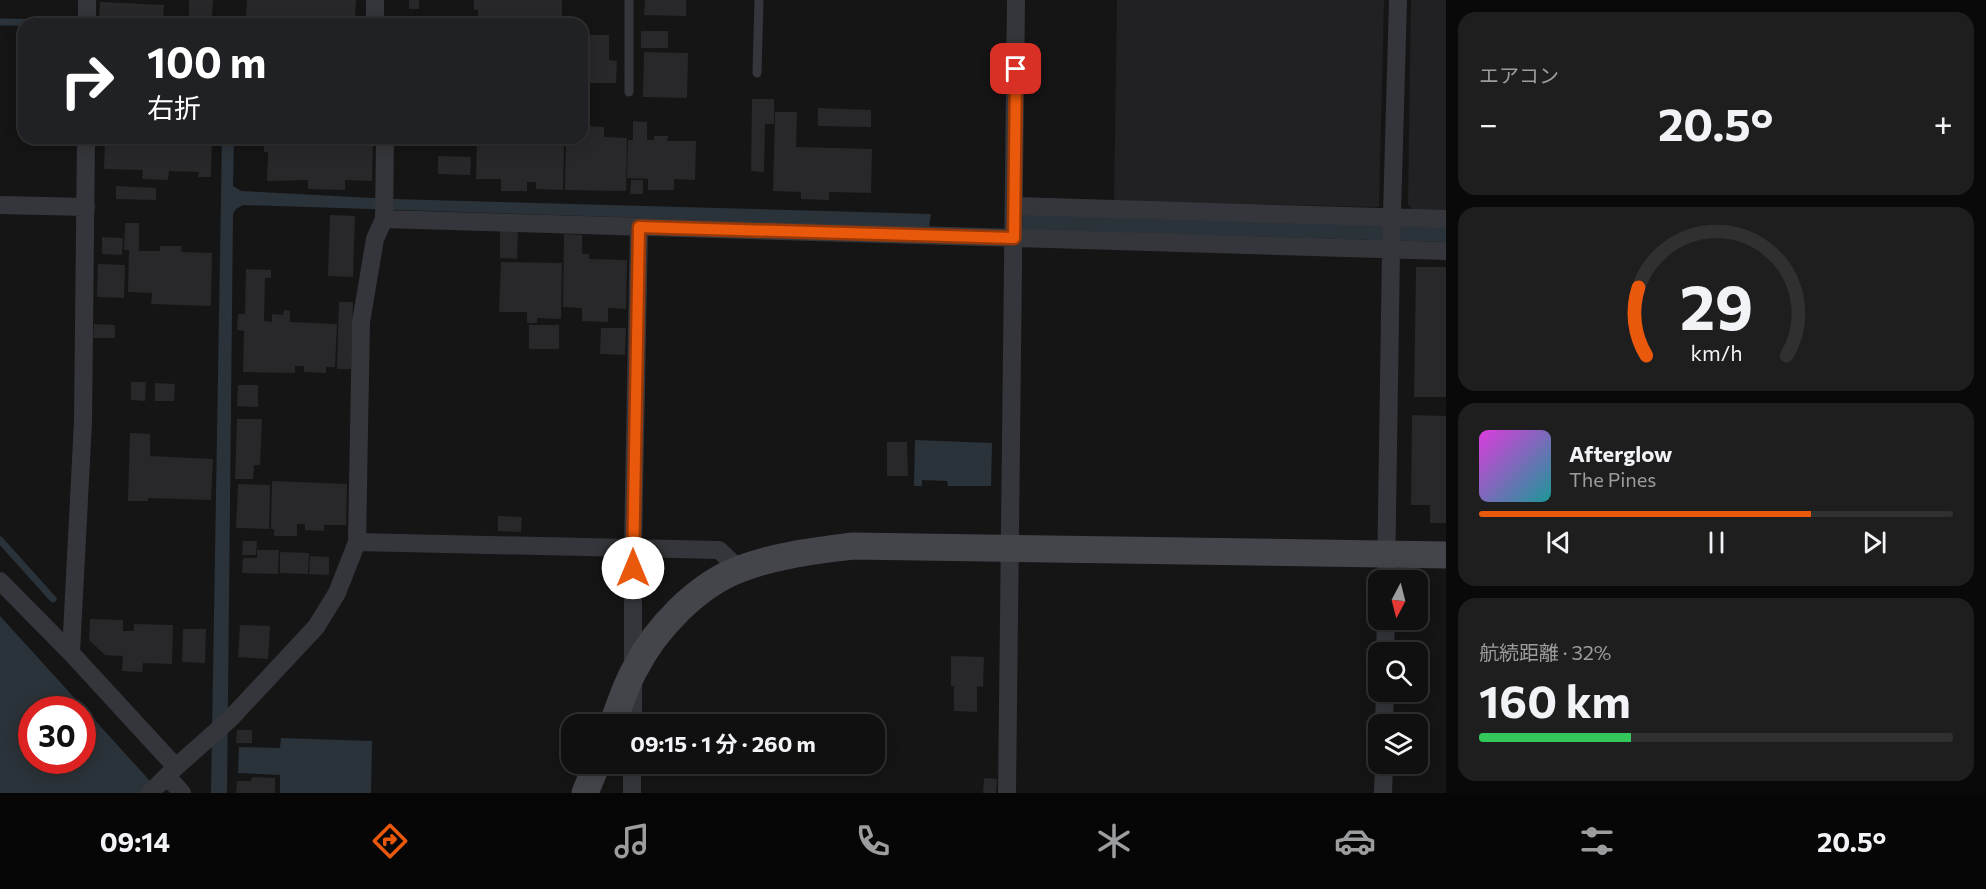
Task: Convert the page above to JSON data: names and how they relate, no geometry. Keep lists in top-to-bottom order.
{
  "north": "bottom",
  "page": {
    "tile": [
      "エアコン",
      ["航続距離 · 32%", "160 km"]
    ],
    "turn": ["100 m", "右折"],
    "heat": ["−", "20.5°", "+"],
    "song": ["Afterglow", "The Pines"],
    "limit": "30",
    "trip": "09:15 · 1 分 · 260 m",
    "tabs": ["09:14", "20.5°"],
    "gauge": ["29", "km/h"]
  }
}
